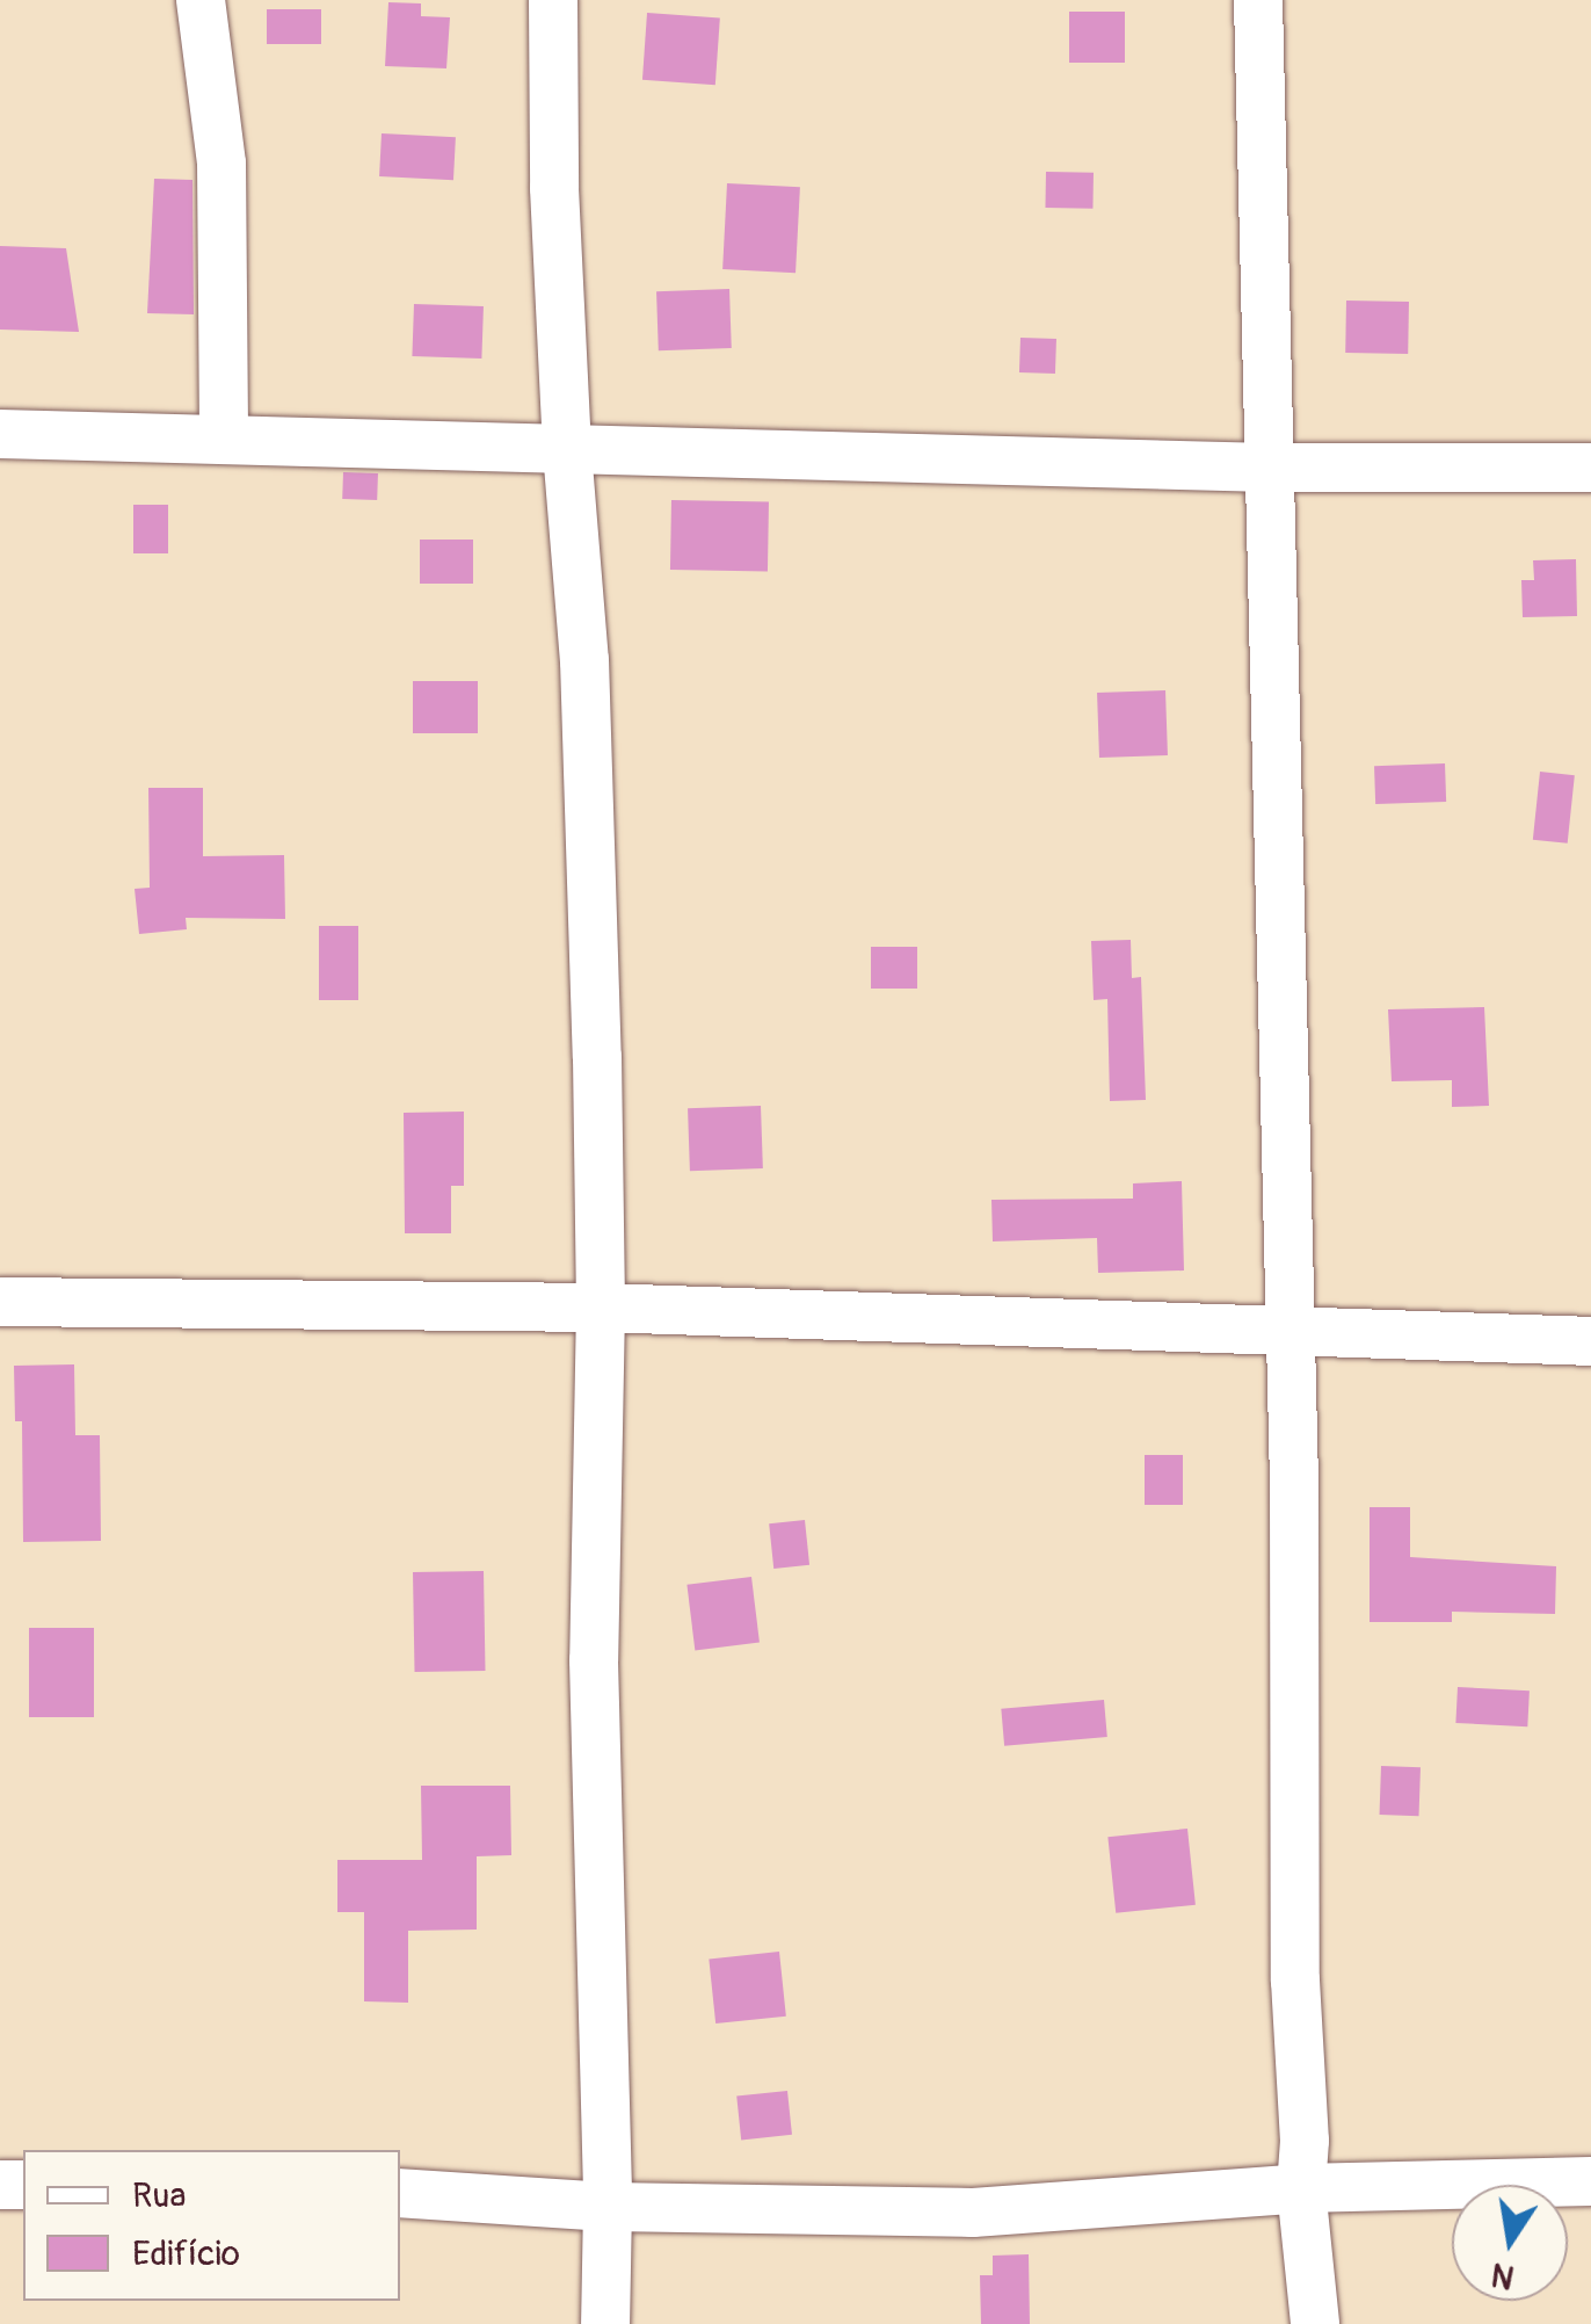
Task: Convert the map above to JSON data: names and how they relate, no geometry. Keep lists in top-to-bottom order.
{
  "legend": ["Rua", "Edifício"],
  "north": "bottom"
}
